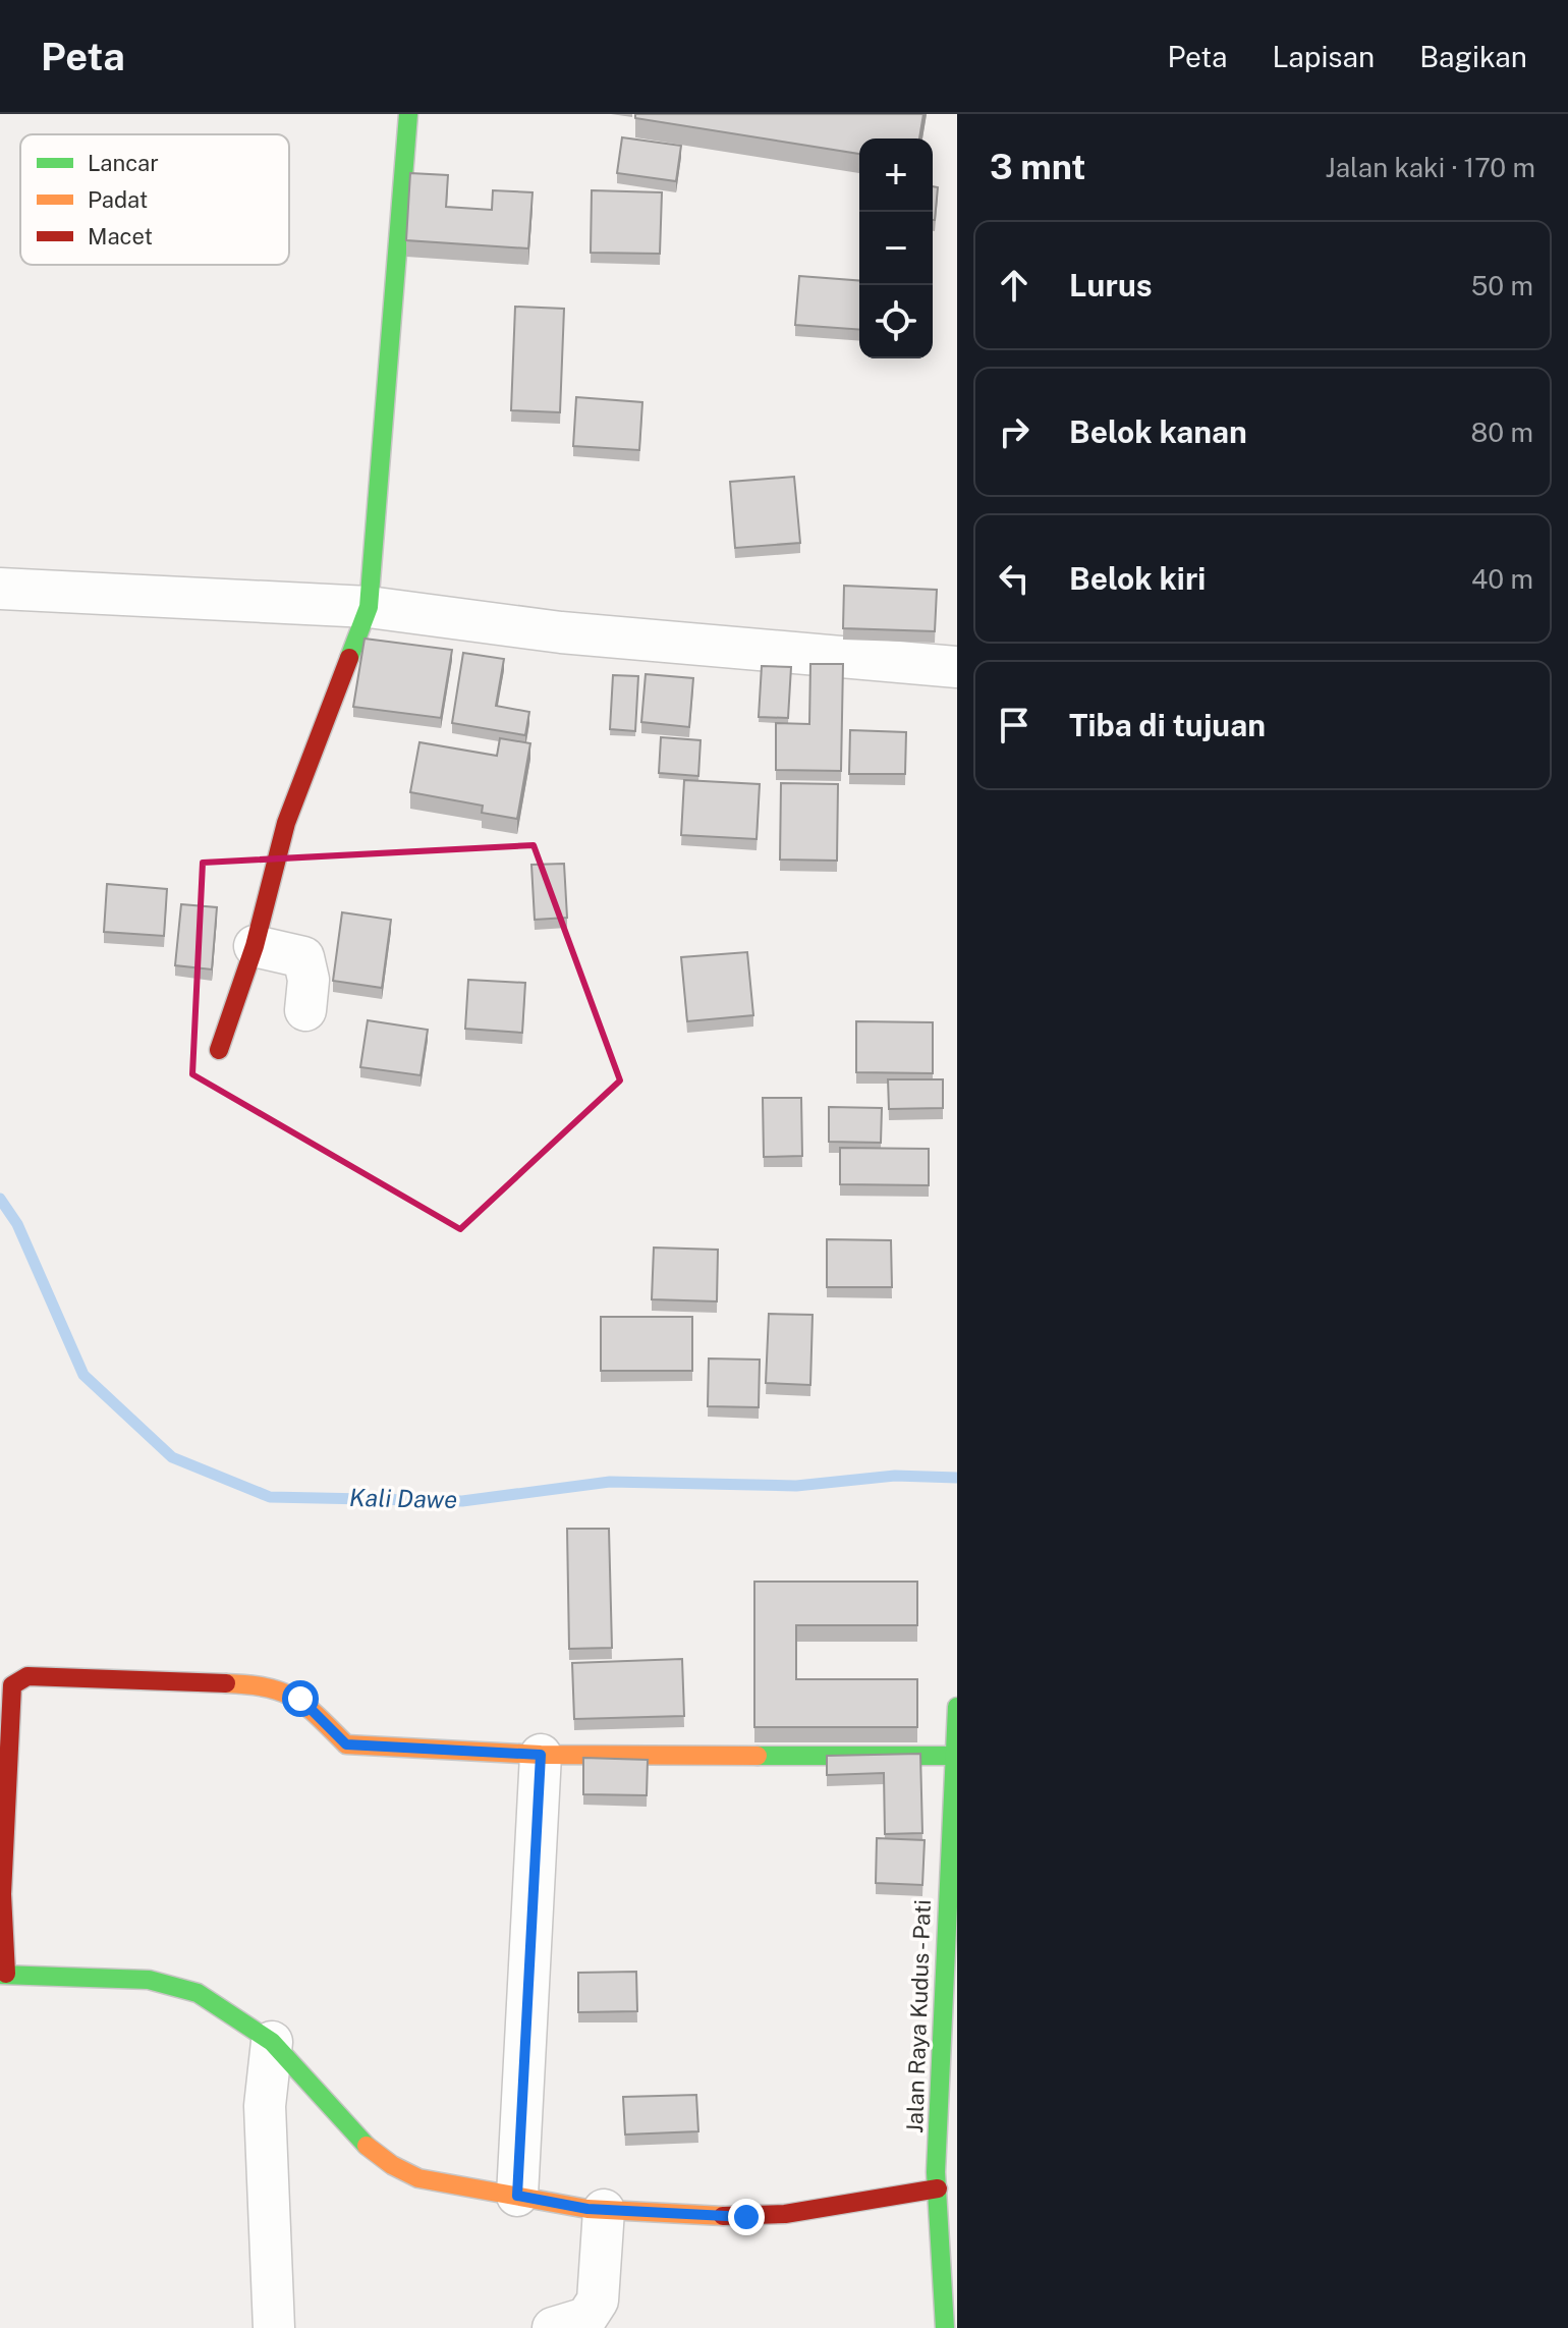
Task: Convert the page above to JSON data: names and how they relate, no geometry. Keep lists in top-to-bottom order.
{
  "streets": {
    "main road": ["Jalan Raya Kudus - Pati"]
  },
  "water": ["Kali Dawe"],
  "legend": ["Lancar", "Padat", "Macet"],
  "page": {
    "header": "Peta",
    "nav": ["Peta", "Lapisan", "Bagikan"],
    "heading": ["3 mnt", "Jalan kaki · 170 m"],
    "map_buttons": ["+", "−"],
    "list": [
      ["Lurus", "50 m"],
      ["Belok kanan", "80 m"],
      ["Belok kiri", "40 m"],
      "Tiba di tujuan"
    ]
  }
}
